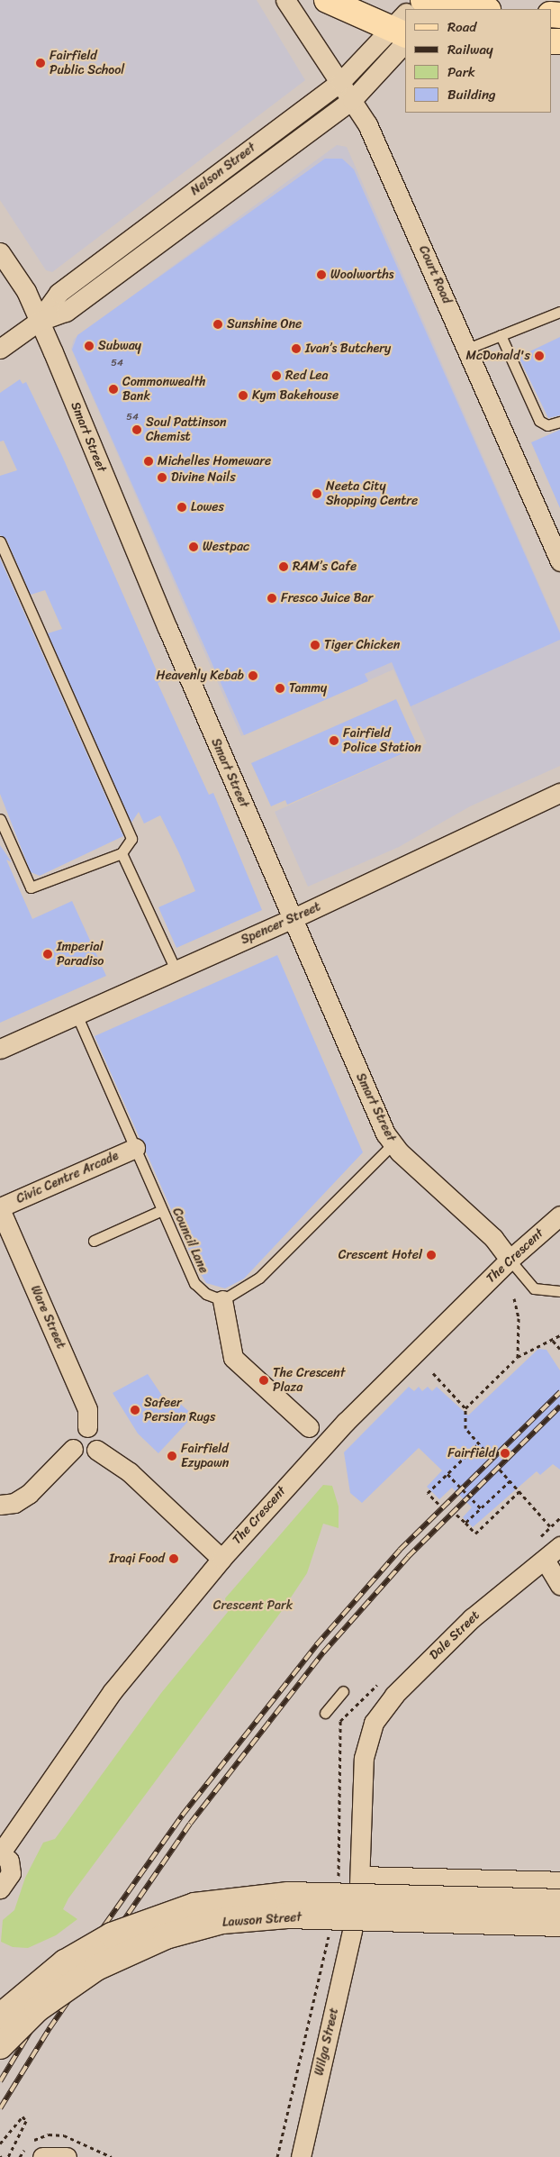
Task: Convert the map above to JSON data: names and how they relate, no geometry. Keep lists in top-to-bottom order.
{
  "streets": {
    "main road": ["Lawson Street"],
    "street": [
      "Nelson Street",
      "Court Road",
      "Smart Street",
      "Spencer Street",
      "Civic Centre Arcade",
      "The Crescent",
      "Ware Street",
      "Dale Street",
      "Wilga Street"
    ],
    "lane": ["Council Lane"]
  },
  "crossings": [
    ["Nelson Street", "Court Road"],
    ["Nelson Street", "Smart Street"],
    ["Smart Street", "Spencer Street"],
    ["Smart Street", "The Crescent"],
    ["Spencer Street", "Council Lane"],
    ["Civic Centre Arcade", "Council Lane"],
    ["Civic Centre Arcade", "Ware Street"]
  ],
  "parks": ["Crescent Park"],
  "places": [
    "Fairfield Public School",
    "Woolworths",
    "Sunshine One",
    "Subway",
    "Ivan’s Butchery",
    "McDonald's",
    "Red Lea",
    "Commonwealth Bank",
    "Kym Bakehouse",
    "Soul Pattinson Chemist",
    "Michelles Homeware",
    "Divine Nails",
    "Neeta City Shopping Centre",
    "Lowes",
    "Westpac",
    "RAM’s Cafe",
    "Fresco Juice Bar",
    "Tiger Chicken",
    "Heavenly Kebab",
    "Tammy",
    "Fairfield Police Station",
    "Imperial Paradiso",
    "Crescent Hotel",
    "The Crescent Plaza",
    "Safeer Persian Rugs",
    "Fairfield",
    "Fairfield Ezypawn",
    "Iraqi Food"
  ],
  "house_numbers": ["54", "54"],
  "legend": [
    "Road",
    "Railway",
    "Park",
    "Building"
  ]
}
